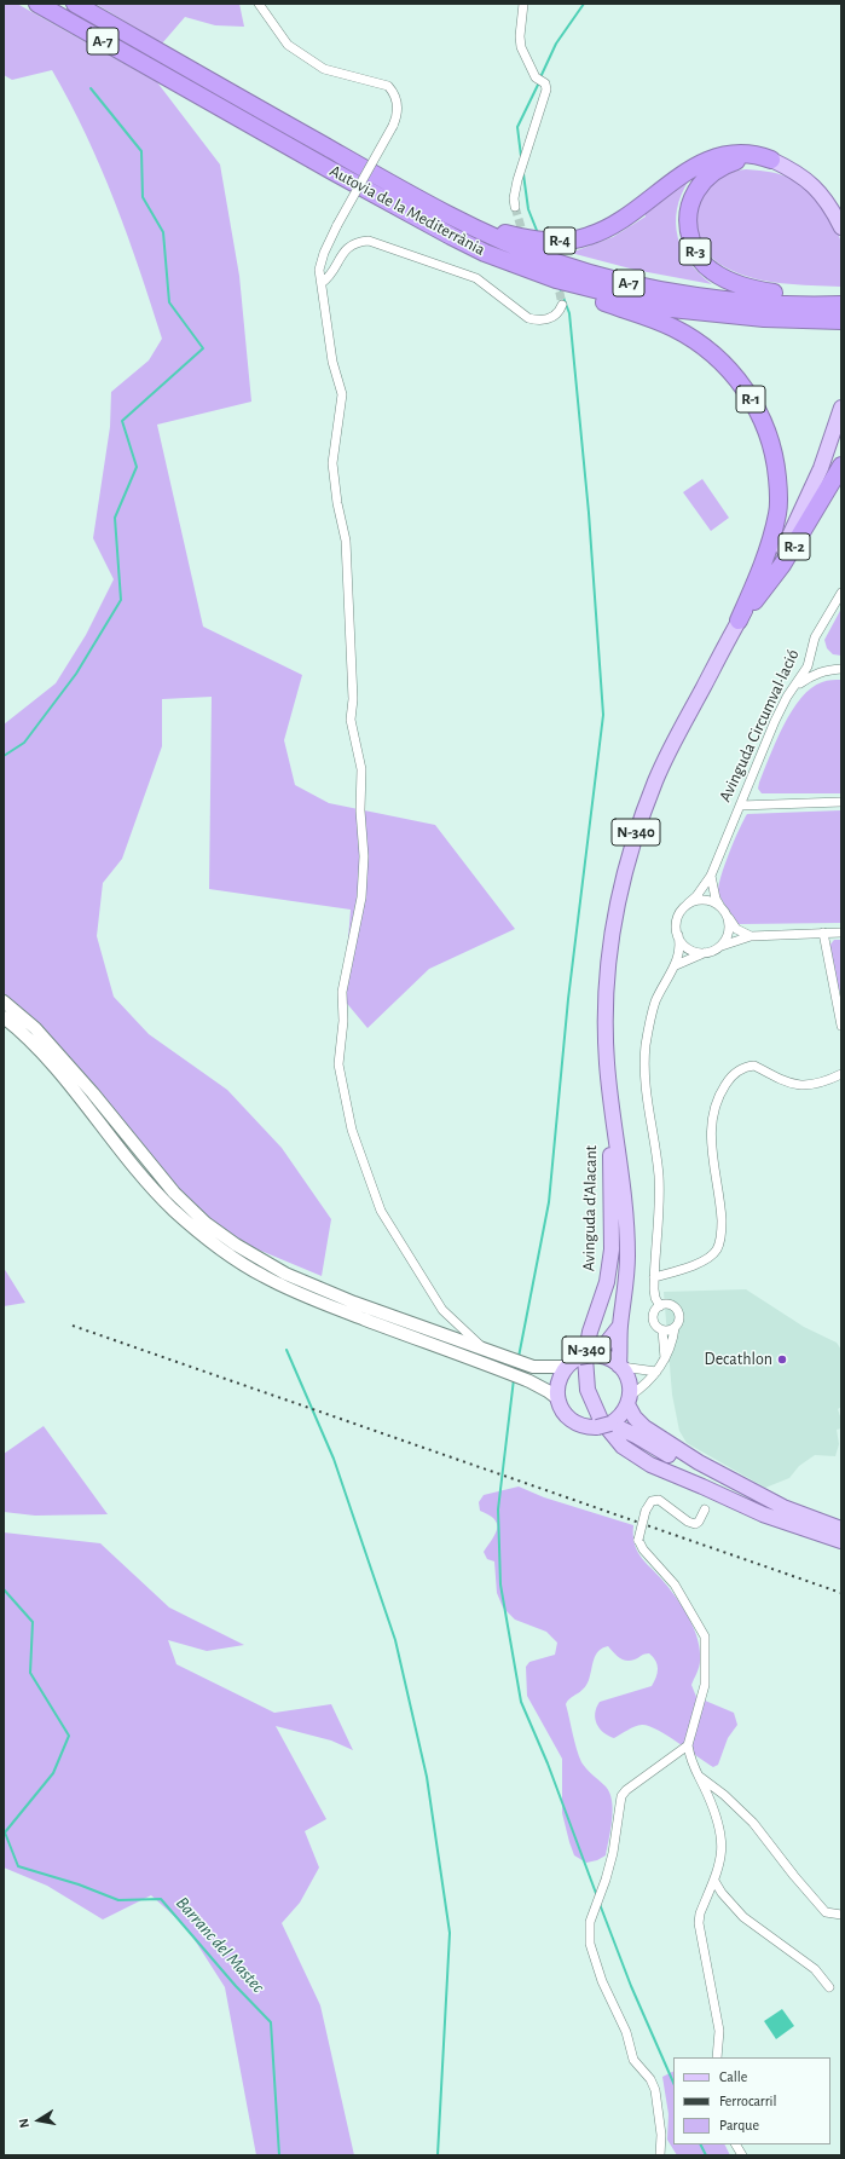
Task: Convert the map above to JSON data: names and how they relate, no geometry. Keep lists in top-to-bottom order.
{
  "streets": {
    "highway": [
      "A-7",
      "Autovia de la Mediterrània",
      "R-4",
      "R-3",
      "R-1",
      "R-2"
    ],
    "main road": ["N-340", "Avinguda d'Alacant"],
    "street": ["Avinguda Circumval·lació"]
  },
  "crossings": [
    ["Autovia de la Mediterrània", "R-4"],
    ["Autovia de la Mediterrània", "R-3"],
    ["Autovia de la Mediterrània", "R-1"],
    ["R-4", "R-3"],
    ["R-1", "R-2"],
    ["R-1", "N-340"],
    ["R-2", "N-340"],
    ["N-340", "Avinguda d'Alacant"]
  ],
  "water": ["Barranc del Mastec"],
  "places": ["Decathlon"],
  "legend": ["Calle", "Ferrocarril", "Parque"],
  "north": "left"
}
